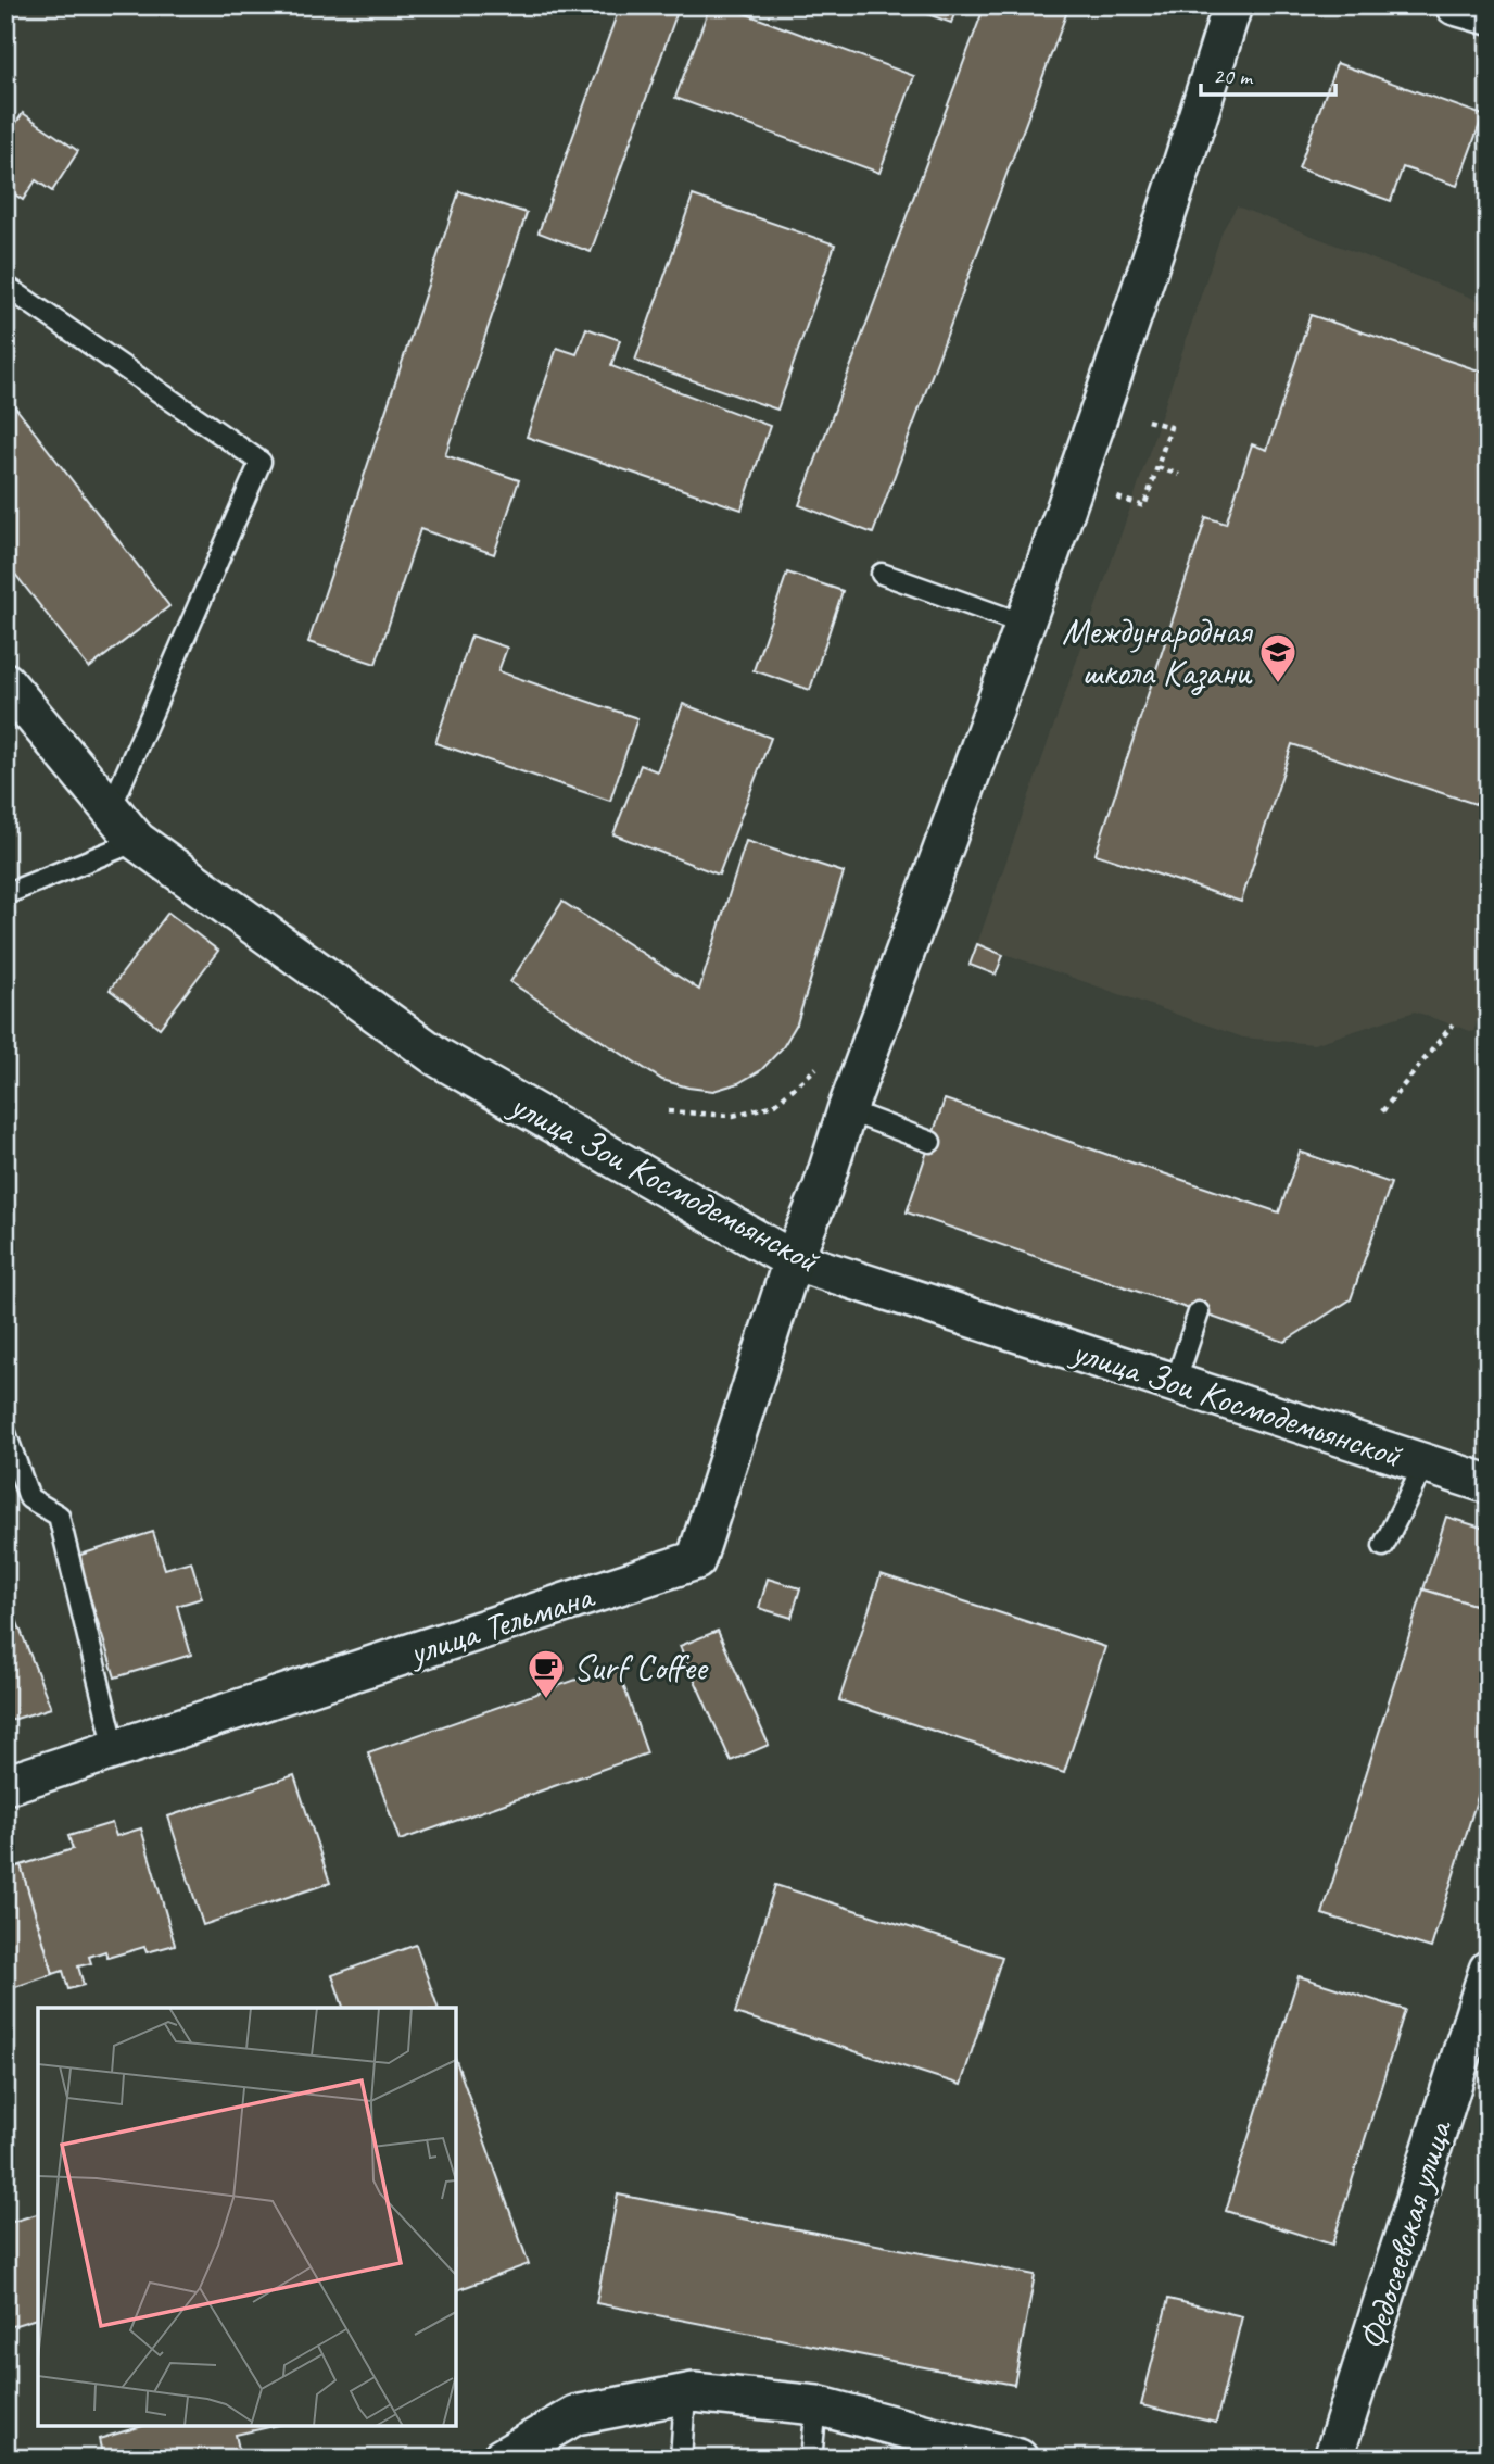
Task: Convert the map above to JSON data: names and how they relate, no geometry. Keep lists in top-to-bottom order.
{
  "streets": {
    "street": ["улица Зои Космодемьянской", "улица Тельмана", "Федосеевская улица"]
  },
  "crossings": [
    ["улица Зои Космодемьянской", "улица Тельмана"]
  ],
  "places": {
    "school or university": ["Международная школа Казани"],
    "cafe": ["Surf Coffee"]
  },
  "scale_bar": "20 m"
}
